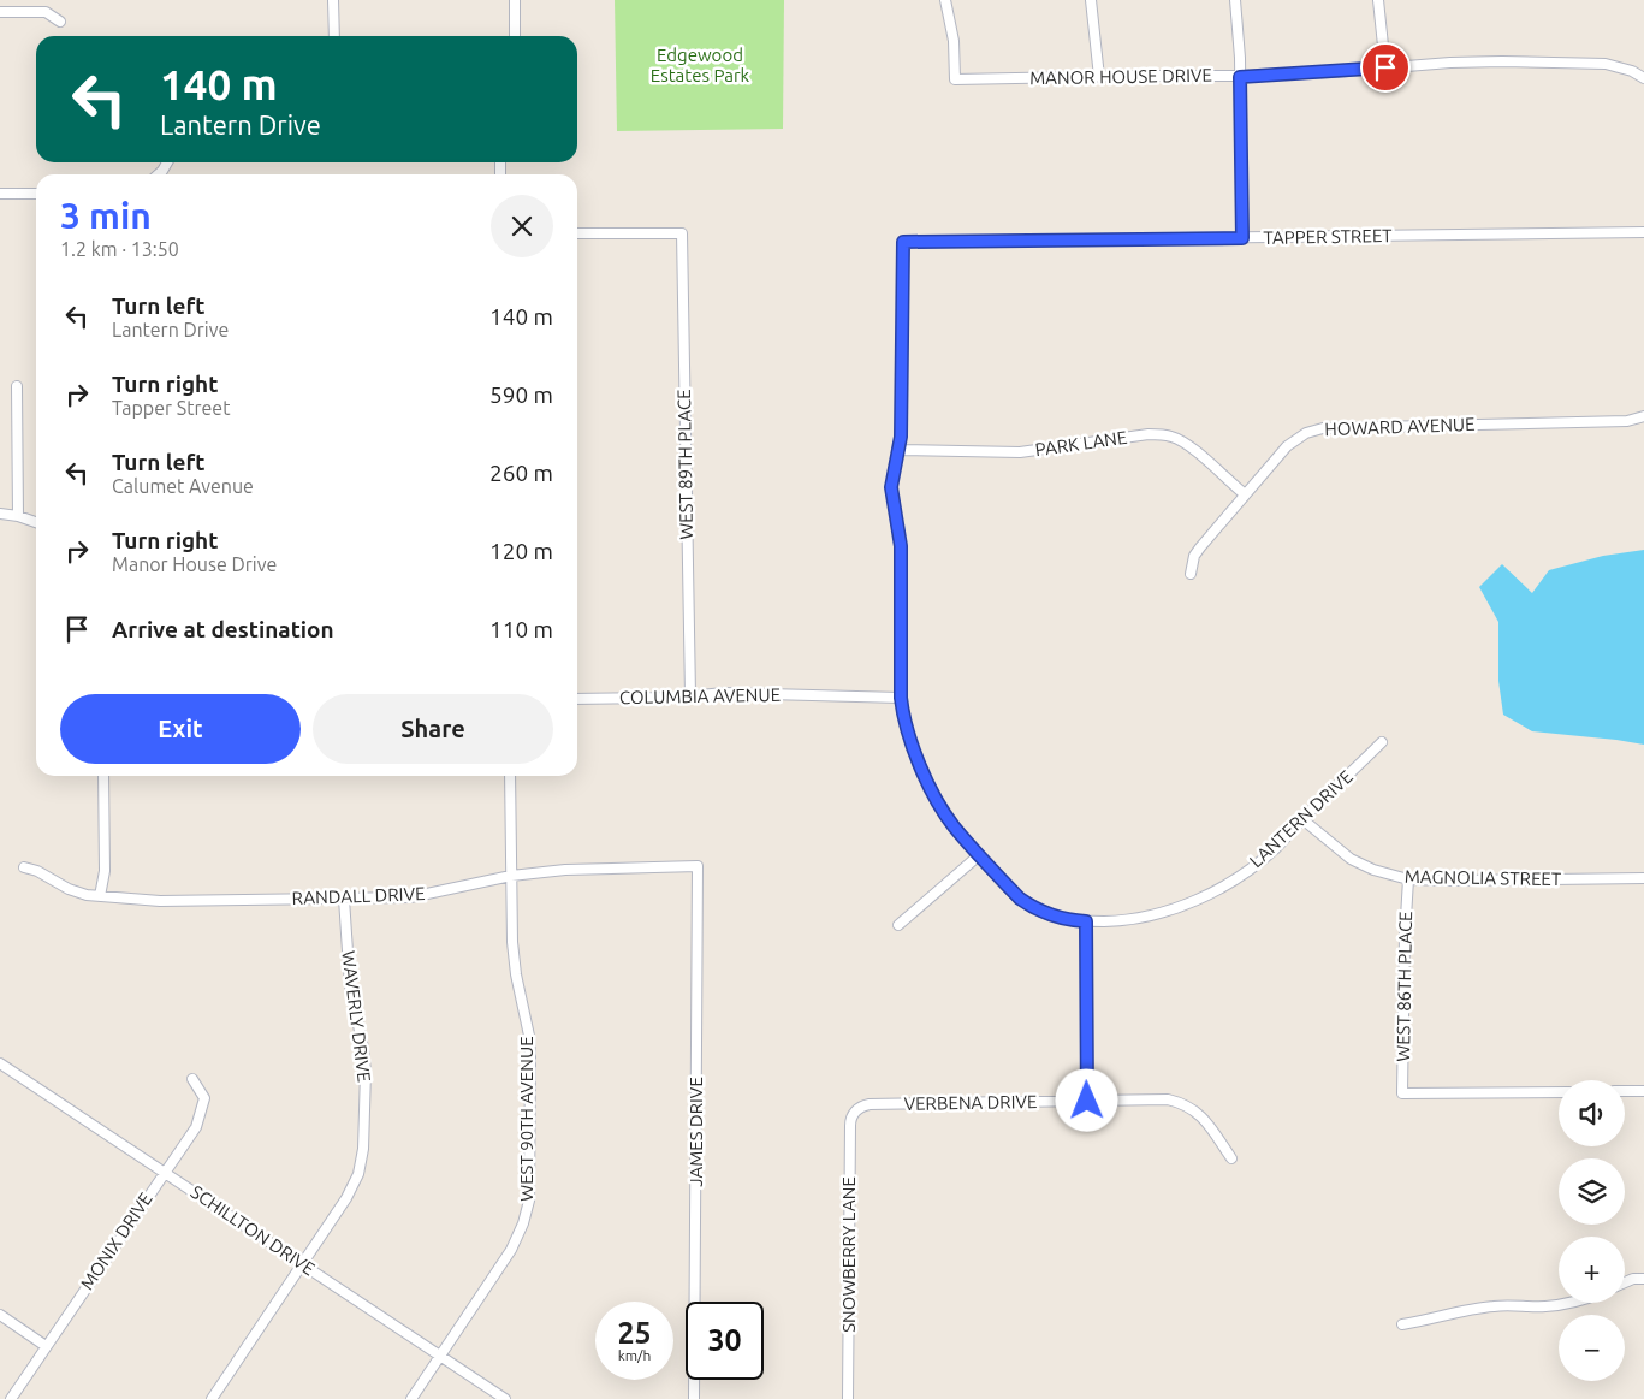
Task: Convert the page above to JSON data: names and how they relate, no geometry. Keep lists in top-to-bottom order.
{
  "streets": {
    "street": [
      "MANOR HOUSE DRIVE",
      "TAPPER STREET",
      "HOWARD AVENUE",
      "PARK LANE",
      "WEST 89TH PLACE",
      "COLUMBIA AVENUE",
      "LANTERN DRIVE",
      "MAGNOLIA STREET",
      "RANDALL DRIVE",
      "WEST 86TH PLACE",
      "WAVERLY DRIVE",
      "VERBENA DRIVE",
      "WEST 90TH AVENUE",
      "JAMES DRIVE",
      "SCHILLTON DRIVE",
      "MONIX DRIVE",
      "SNOWBERRY LANE"
    ]
  },
  "crossings": [
    ["TAPPER STREET", "LANTERN DRIVE"],
    ["HOWARD AVENUE", "PARK LANE"],
    ["PARK LANE", "LANTERN DRIVE"],
    ["WEST 89TH PLACE", "COLUMBIA AVENUE"],
    ["COLUMBIA AVENUE", "LANTERN DRIVE"],
    ["LANTERN DRIVE", "MAGNOLIA STREET"],
    ["MAGNOLIA STREET", "WEST 86TH PLACE"],
    ["RANDALL DRIVE", "WAVERLY DRIVE"],
    ["RANDALL DRIVE", "WEST 90TH AVENUE"],
    ["RANDALL DRIVE", "JAMES DRIVE"],
    ["WAVERLY DRIVE", "SCHILLTON DRIVE"],
    ["VERBENA DRIVE", "SNOWBERRY LANE"],
    ["WEST 90TH AVENUE", "SCHILLTON DRIVE"],
    ["SCHILLTON DRIVE", "MONIX DRIVE"]
  ],
  "parks": ["Edgewood Estates Park"],
  "page": {
    "turn": ["140 m", "Lantern Drive"],
    "heading": ["3 min", "1.2 km · 13:50"],
    "list": [
      {
        "name": "Turn left",
        "note": "Lantern Drive",
        "value": "140 m"
      },
      {
        "name": "Turn right",
        "note": "Tapper Street",
        "value": "590 m"
      },
      {
        "name": "Turn left",
        "note": "Calumet Avenue",
        "value": "260 m"
      },
      {
        "name": "Turn right",
        "note": "Manor House Drive",
        "value": "120 m"
      },
      {
        "name": "Arrive at destination",
        "value": "110 m"
      }
    ],
    "buttons": ["Exit", "Share"],
    "map_buttons": ["+", "−"],
    "speed": "25 km/h",
    "limit": "30"
  }
}
